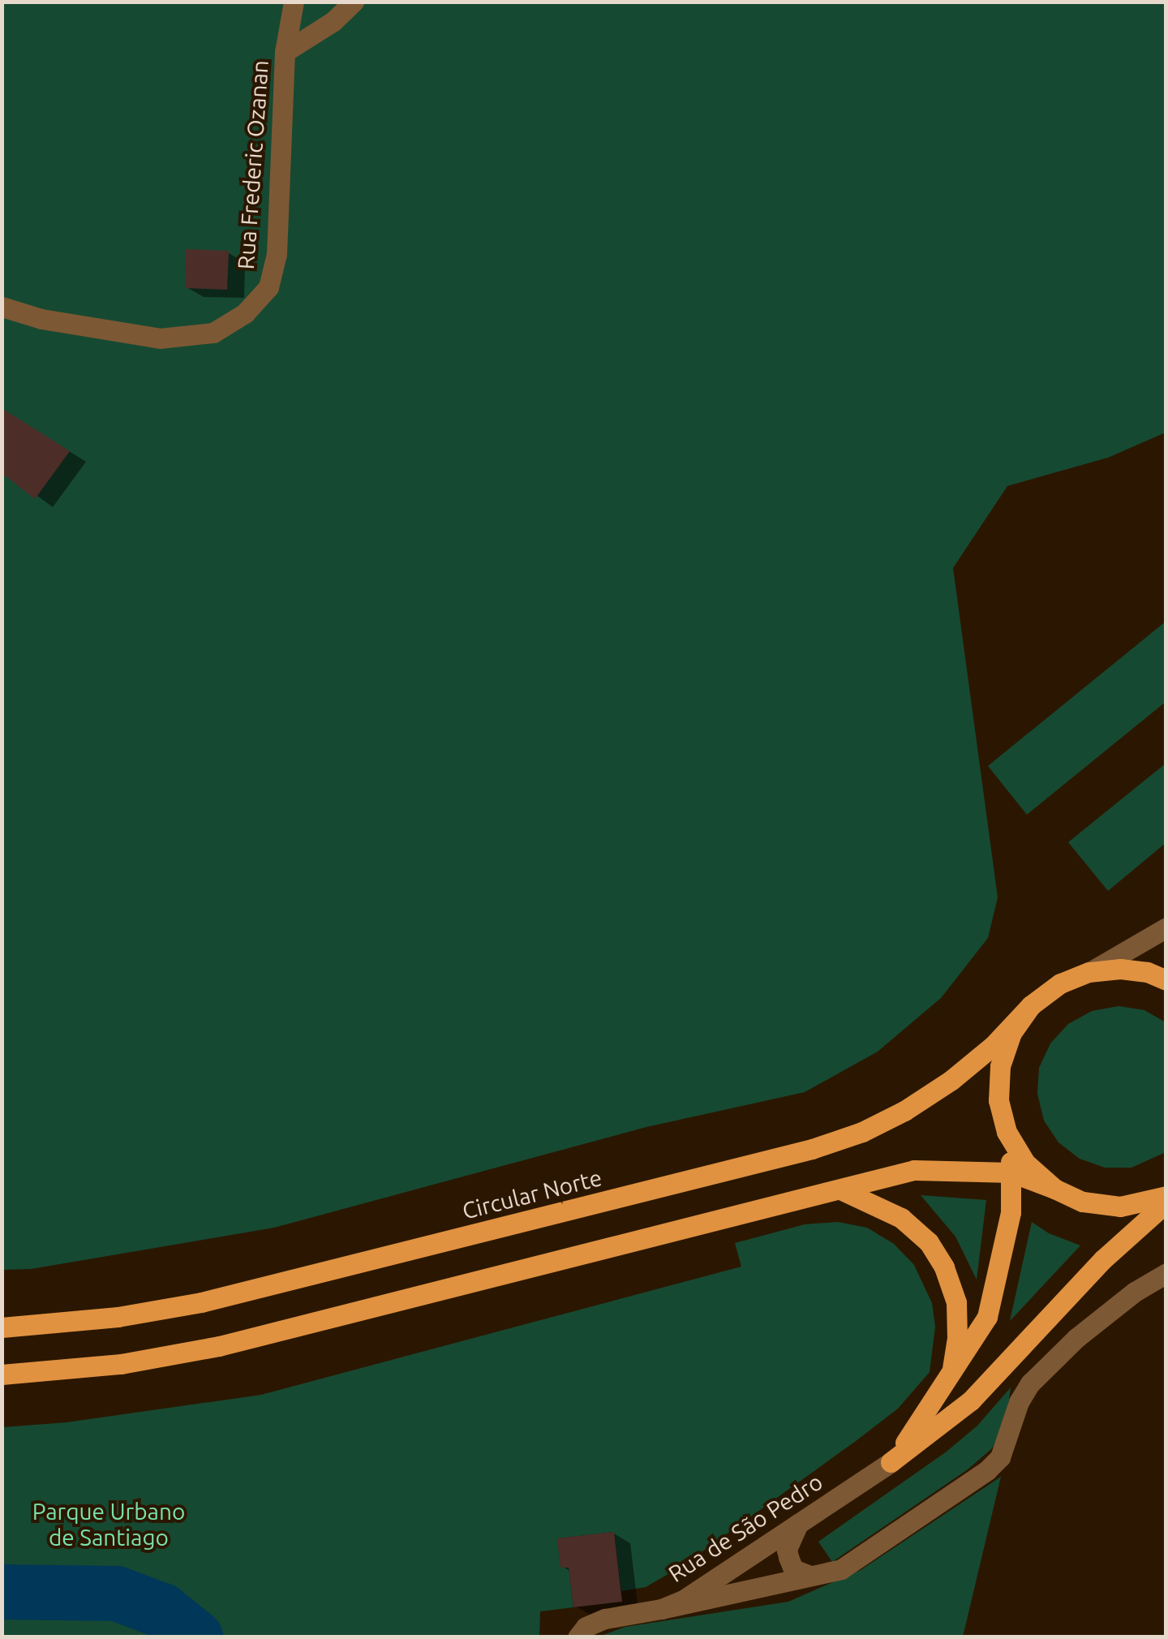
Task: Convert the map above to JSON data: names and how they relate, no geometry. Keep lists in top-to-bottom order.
{
  "streets": {
    "main road": ["Circular Norte"],
    "street": ["Rua Frederic Ozanan", "Rua de São Pedro"]
  },
  "parks": ["Parque Urbano de Santiago"]
}
